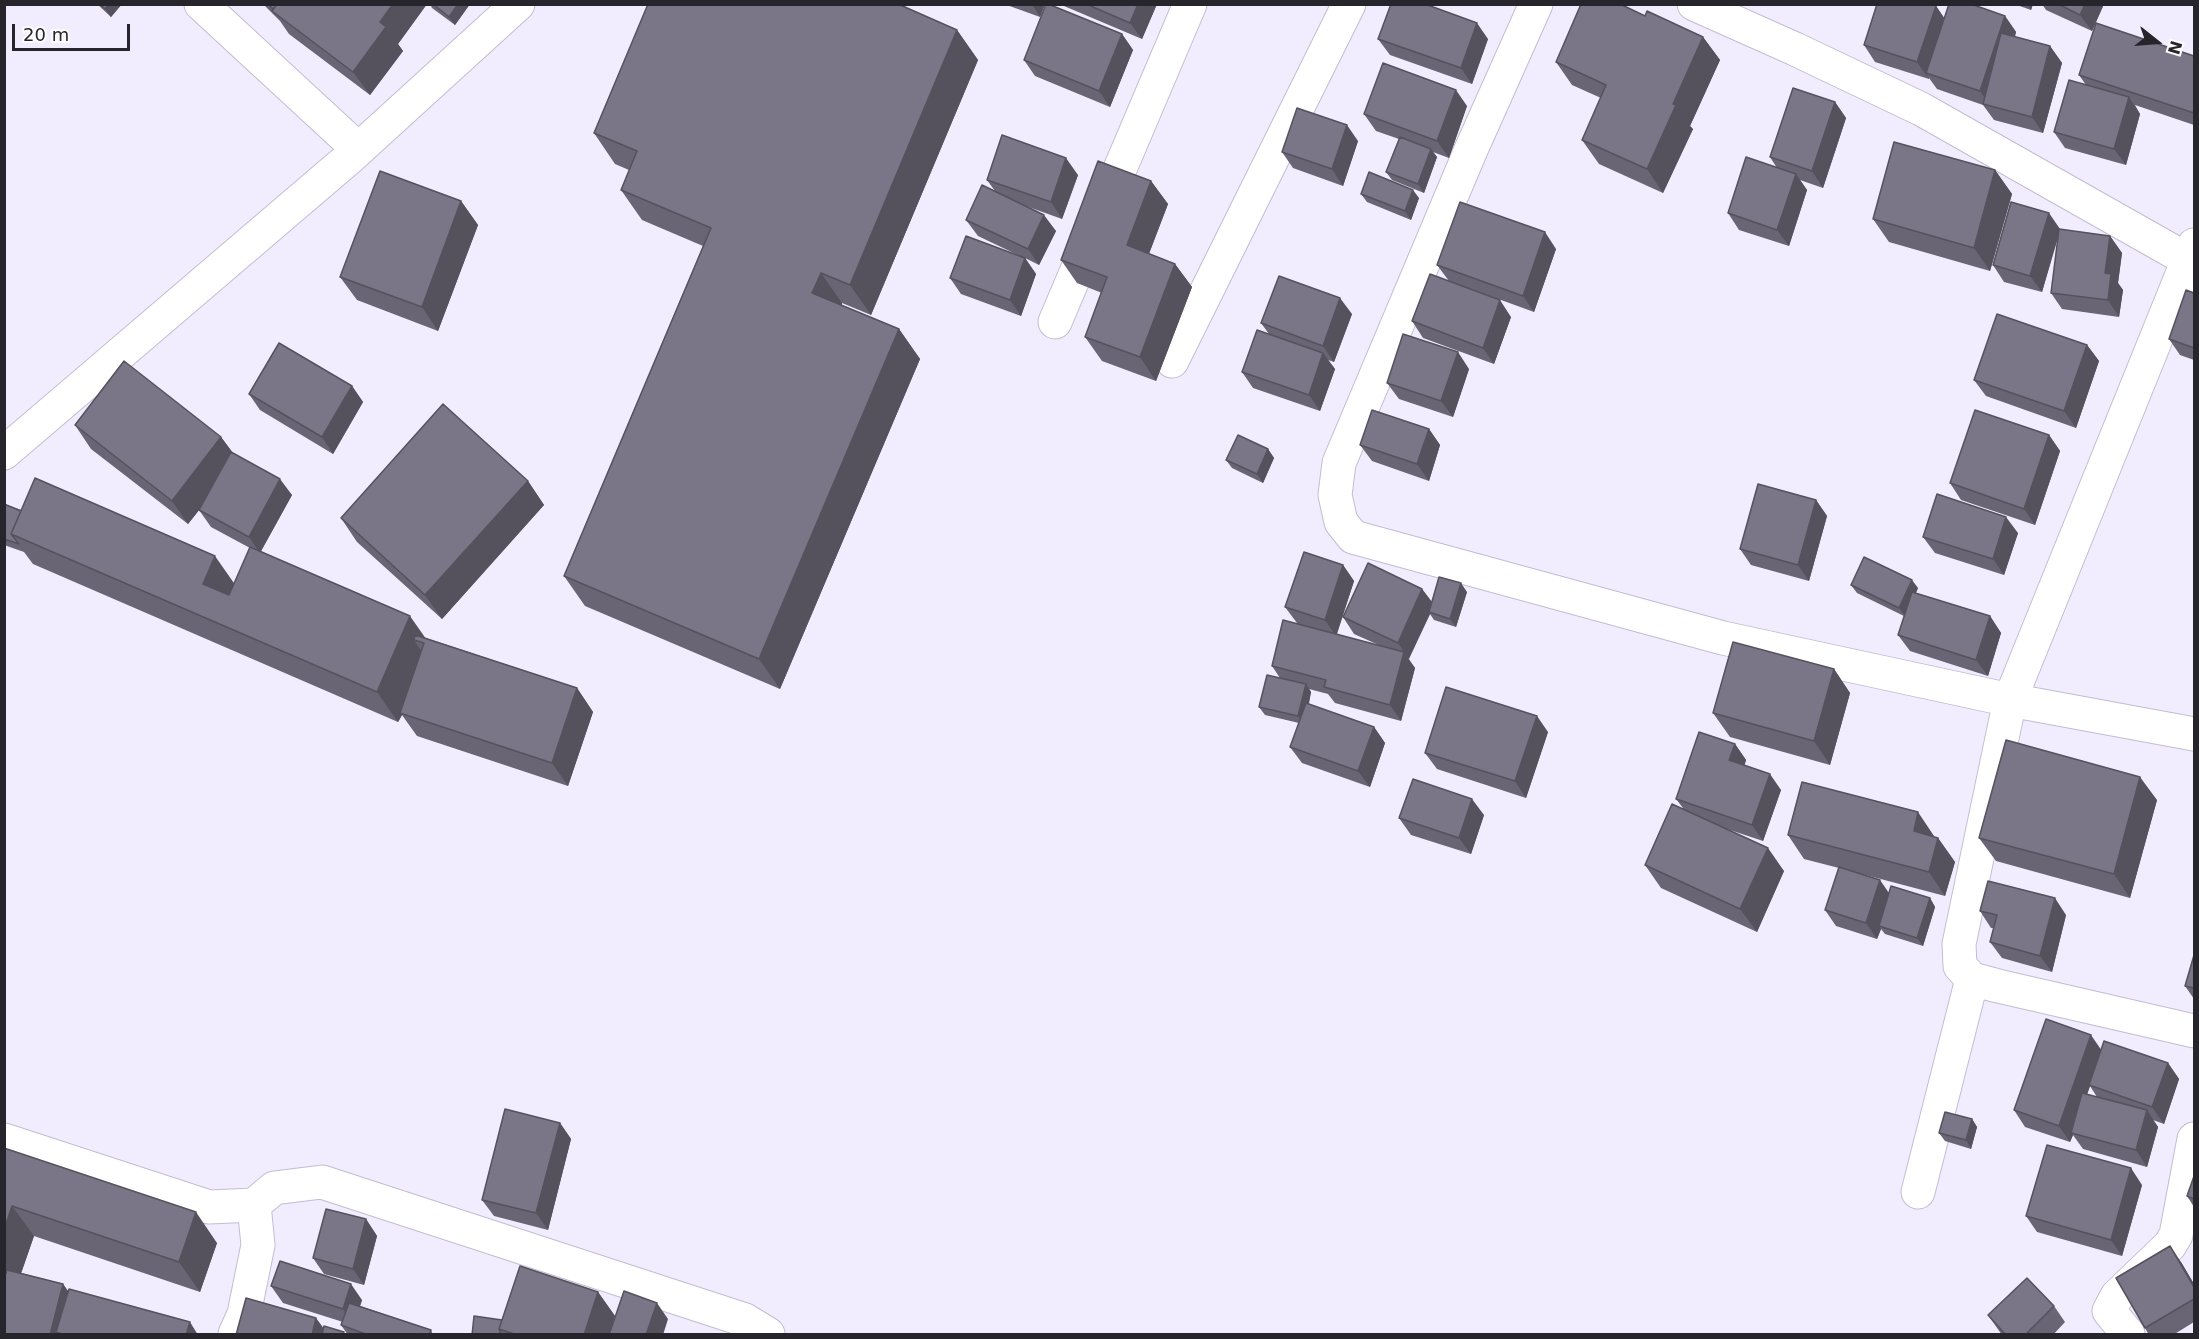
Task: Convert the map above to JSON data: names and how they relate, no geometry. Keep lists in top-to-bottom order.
{
  "scale_bar": "20 m",
  "north": "right"
}
